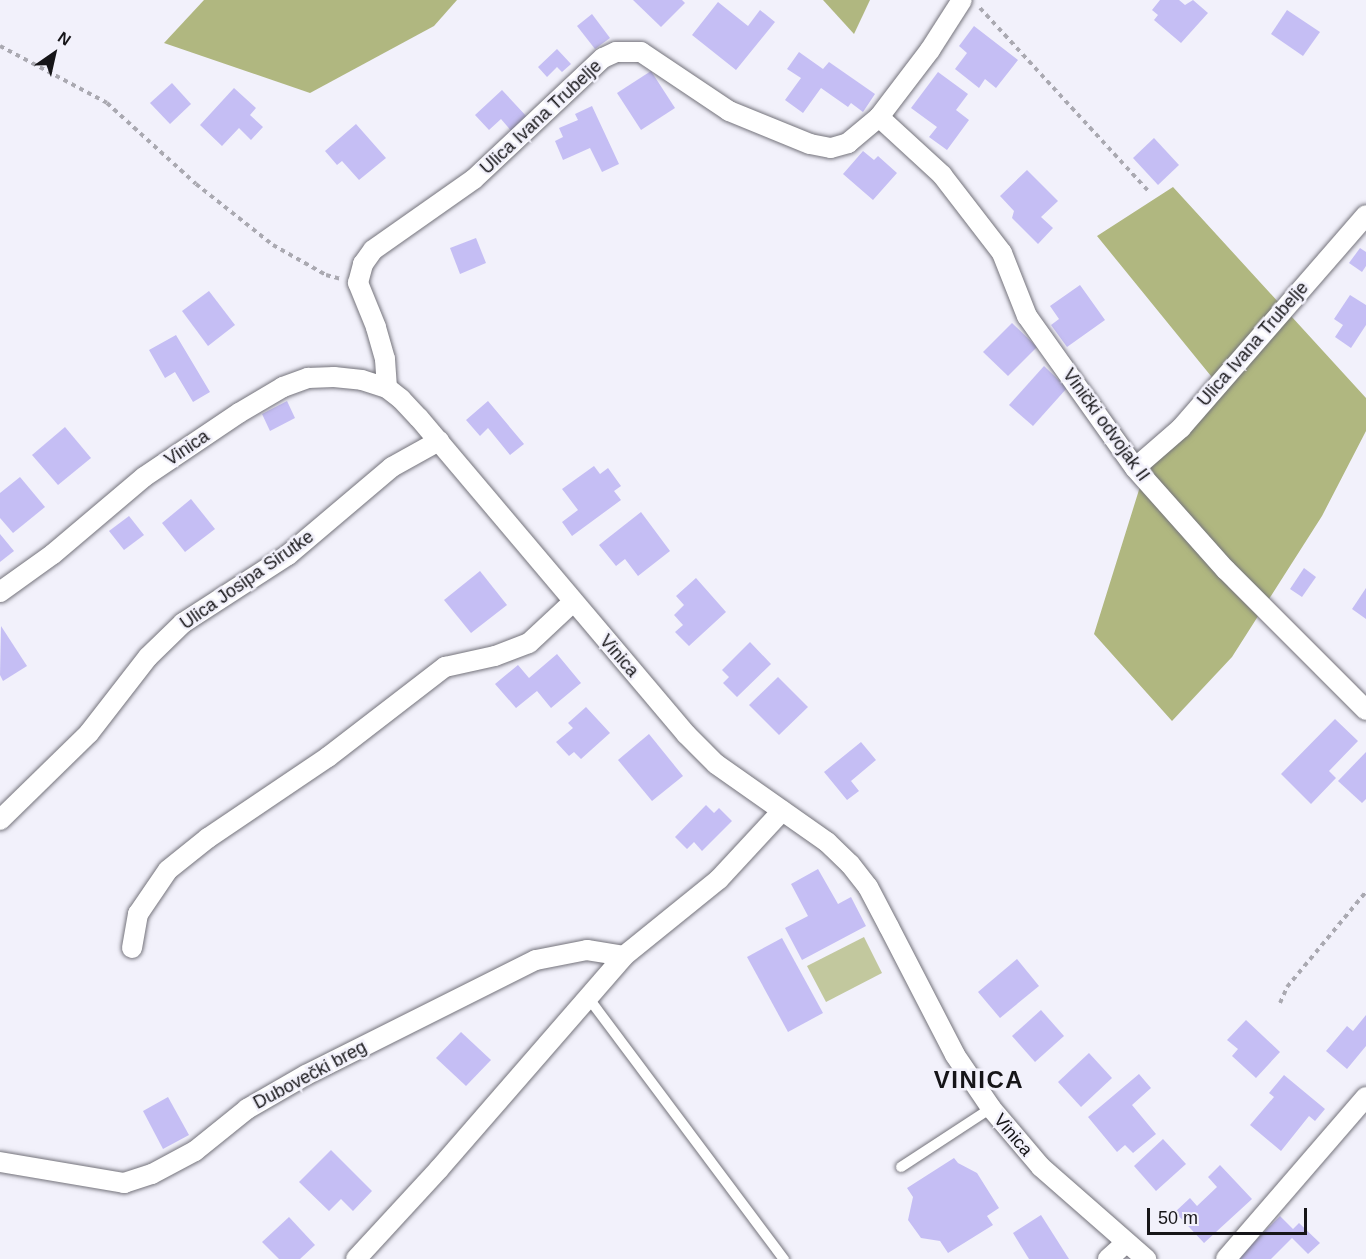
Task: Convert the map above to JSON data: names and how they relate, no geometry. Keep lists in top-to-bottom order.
{
  "streets": {
    "street": [
      "Ulica Ivana Trubelje",
      "Vinički odvojak II",
      "Vinica",
      "Ulica Josipa Sirutke",
      "Dubovečki breg"
    ]
  },
  "crossings": [
    ["Ulica Ivana Trubelje", "Vinički odvojak II"],
    ["Vinica", "Ulica Josipa Sirutke"]
  ],
  "districts": ["VINICA"],
  "scale_bar": "50 m",
  "north": "top right"
}
